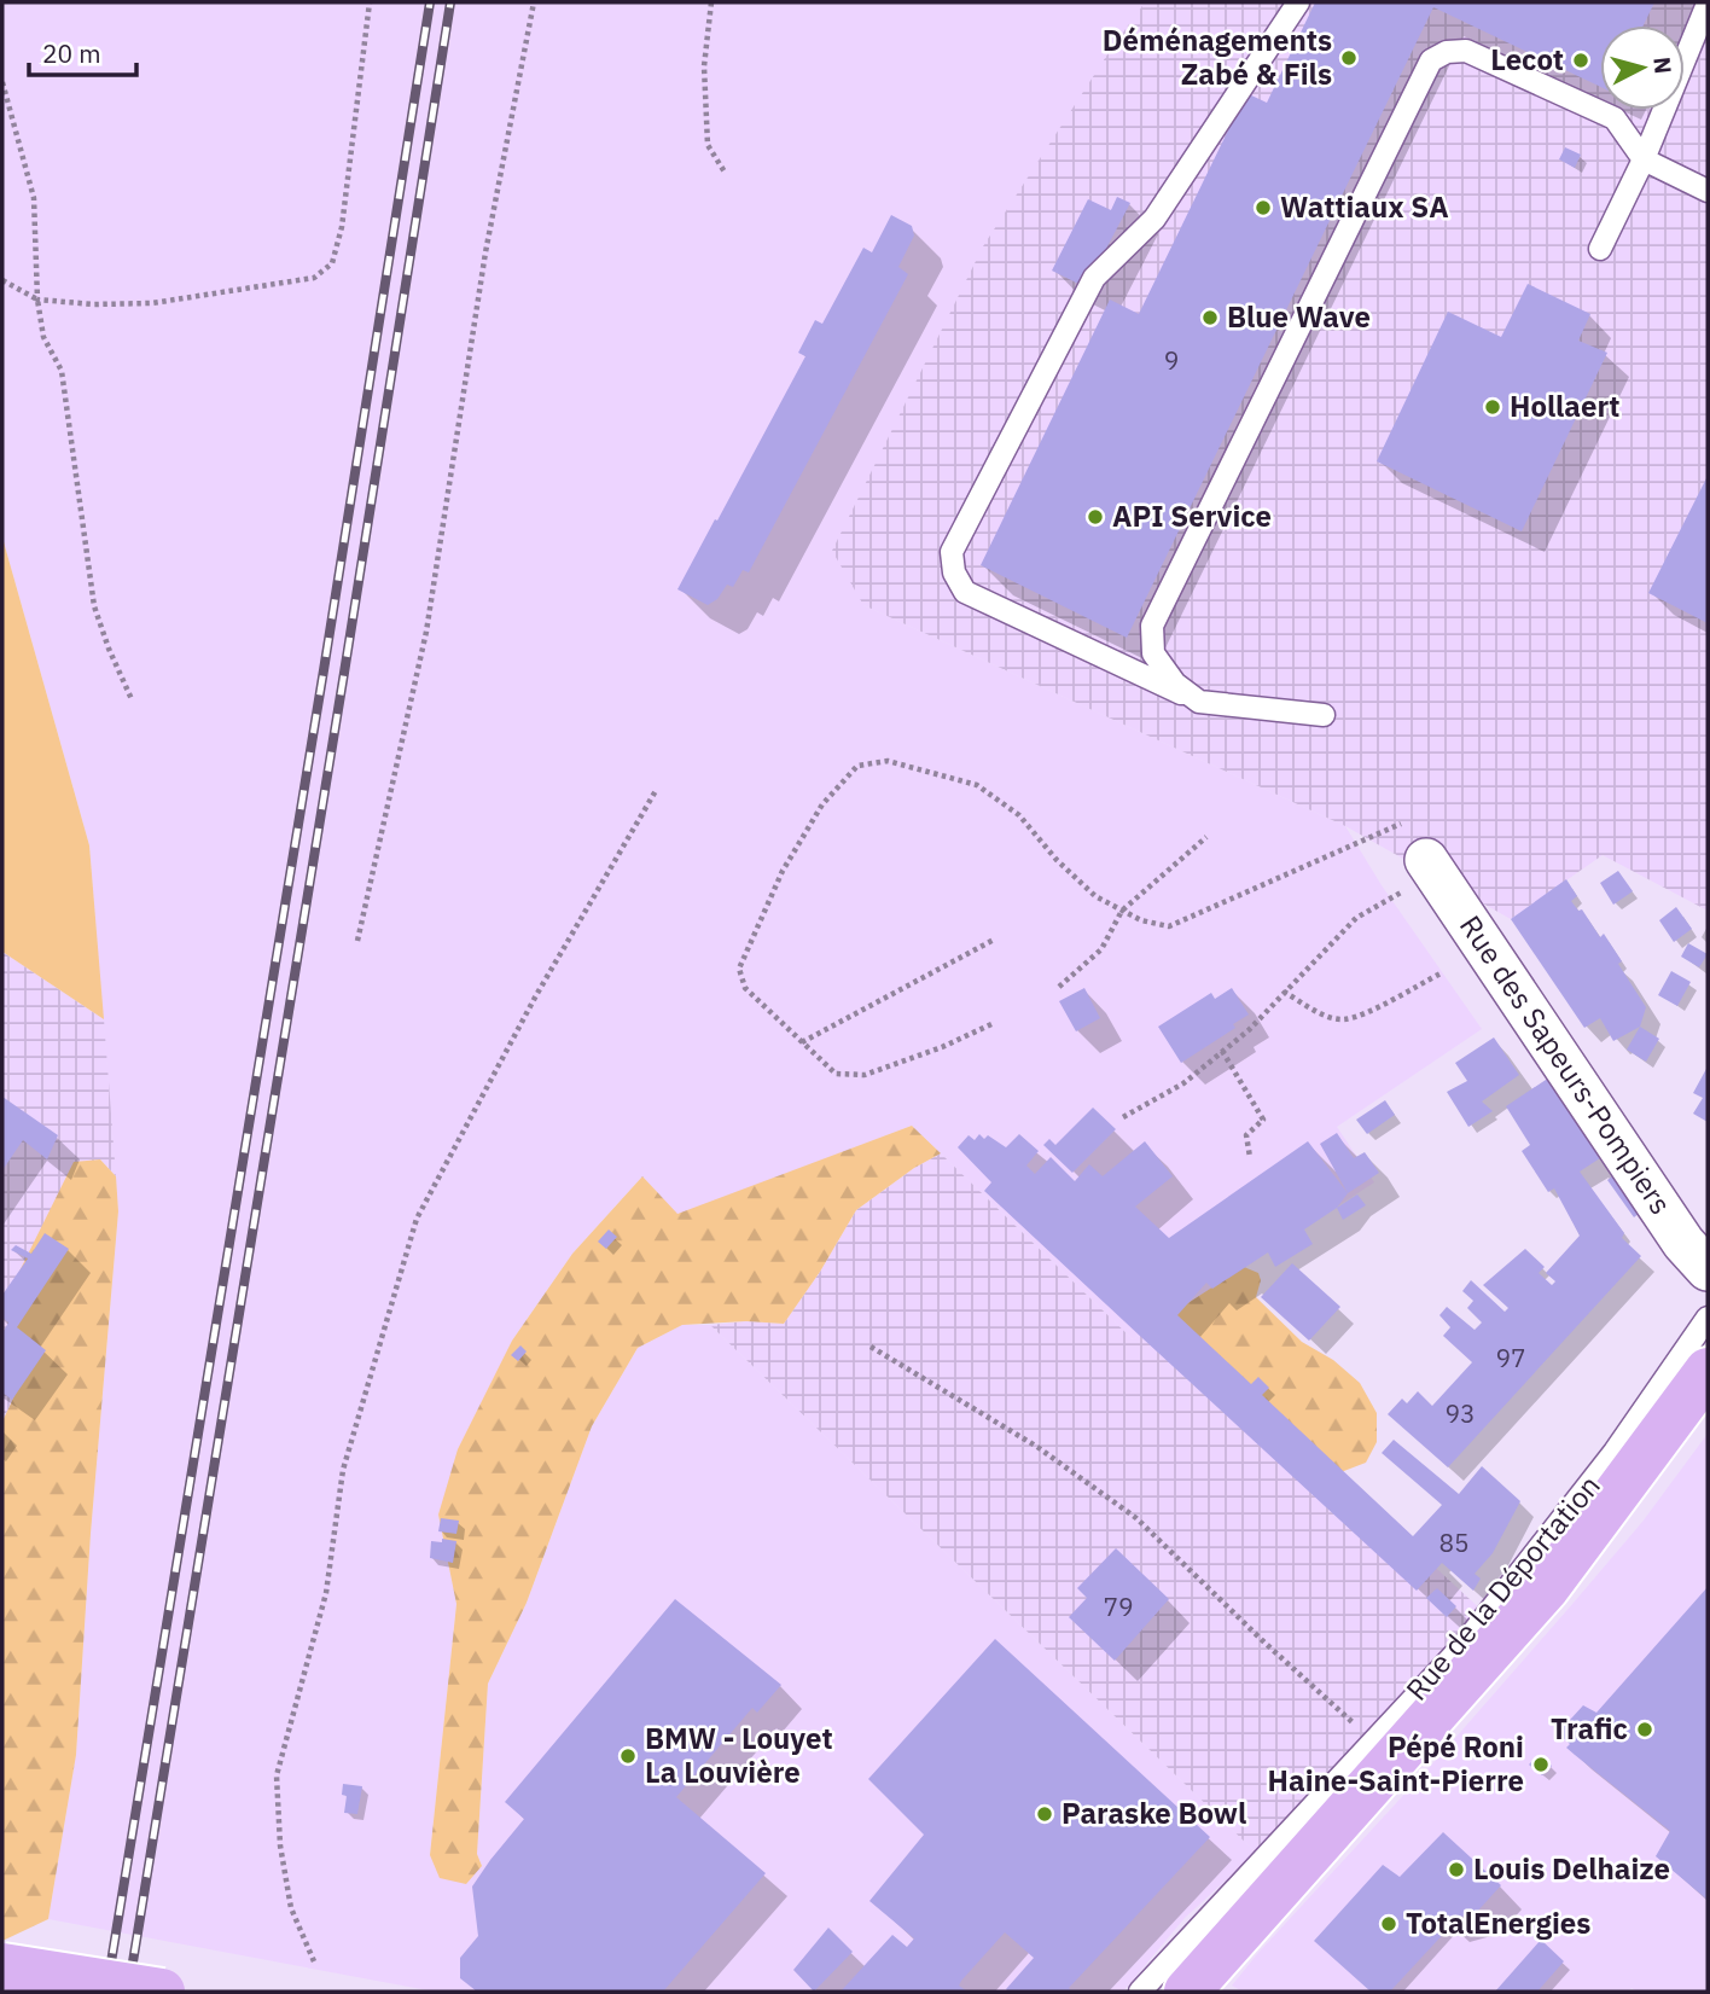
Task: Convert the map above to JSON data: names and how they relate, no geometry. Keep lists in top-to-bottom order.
{
  "streets": {
    "main road": ["Rue de la Déportation"],
    "street": ["Rue des Sapeurs-Pompiers"]
  },
  "places": [
    "Déménagements Zabé & Fils",
    "Lecot",
    "Wattiaux SA",
    "Blue Wave",
    "Hollaert",
    "API Service",
    "Trafic",
    "BMW - Louyet La Louvière",
    "Pépé Roni Haine-Saint-Pierre",
    "Paraske Bowl",
    "Louis Delhaize",
    "TotalEnergies"
  ],
  "house_numbers": [
    "9",
    "97",
    "93",
    "85",
    "79"
  ],
  "scale_bar": "20 m",
  "north": "right"
}
